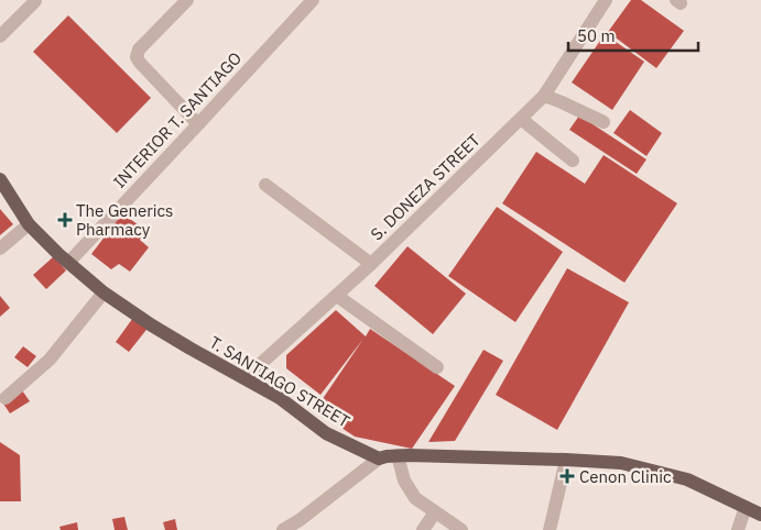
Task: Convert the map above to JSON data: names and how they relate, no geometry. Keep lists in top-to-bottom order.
{
  "streets": {
    "main road": ["T. SANTIAGO STREET"],
    "street": ["INTERIOR T. SANTIAGO", "S. DONEZA STREET"]
  },
  "crossings": [
    ["INTERIOR T. SANTIAGO", "T. SANTIAGO STREET"],
    ["S. DONEZA STREET", "T. SANTIAGO STREET"]
  ],
  "places": {
    "health": ["The Generics Pharmacy", "Cenon Clinic"]
  },
  "scale_bar": "50 m"
}
